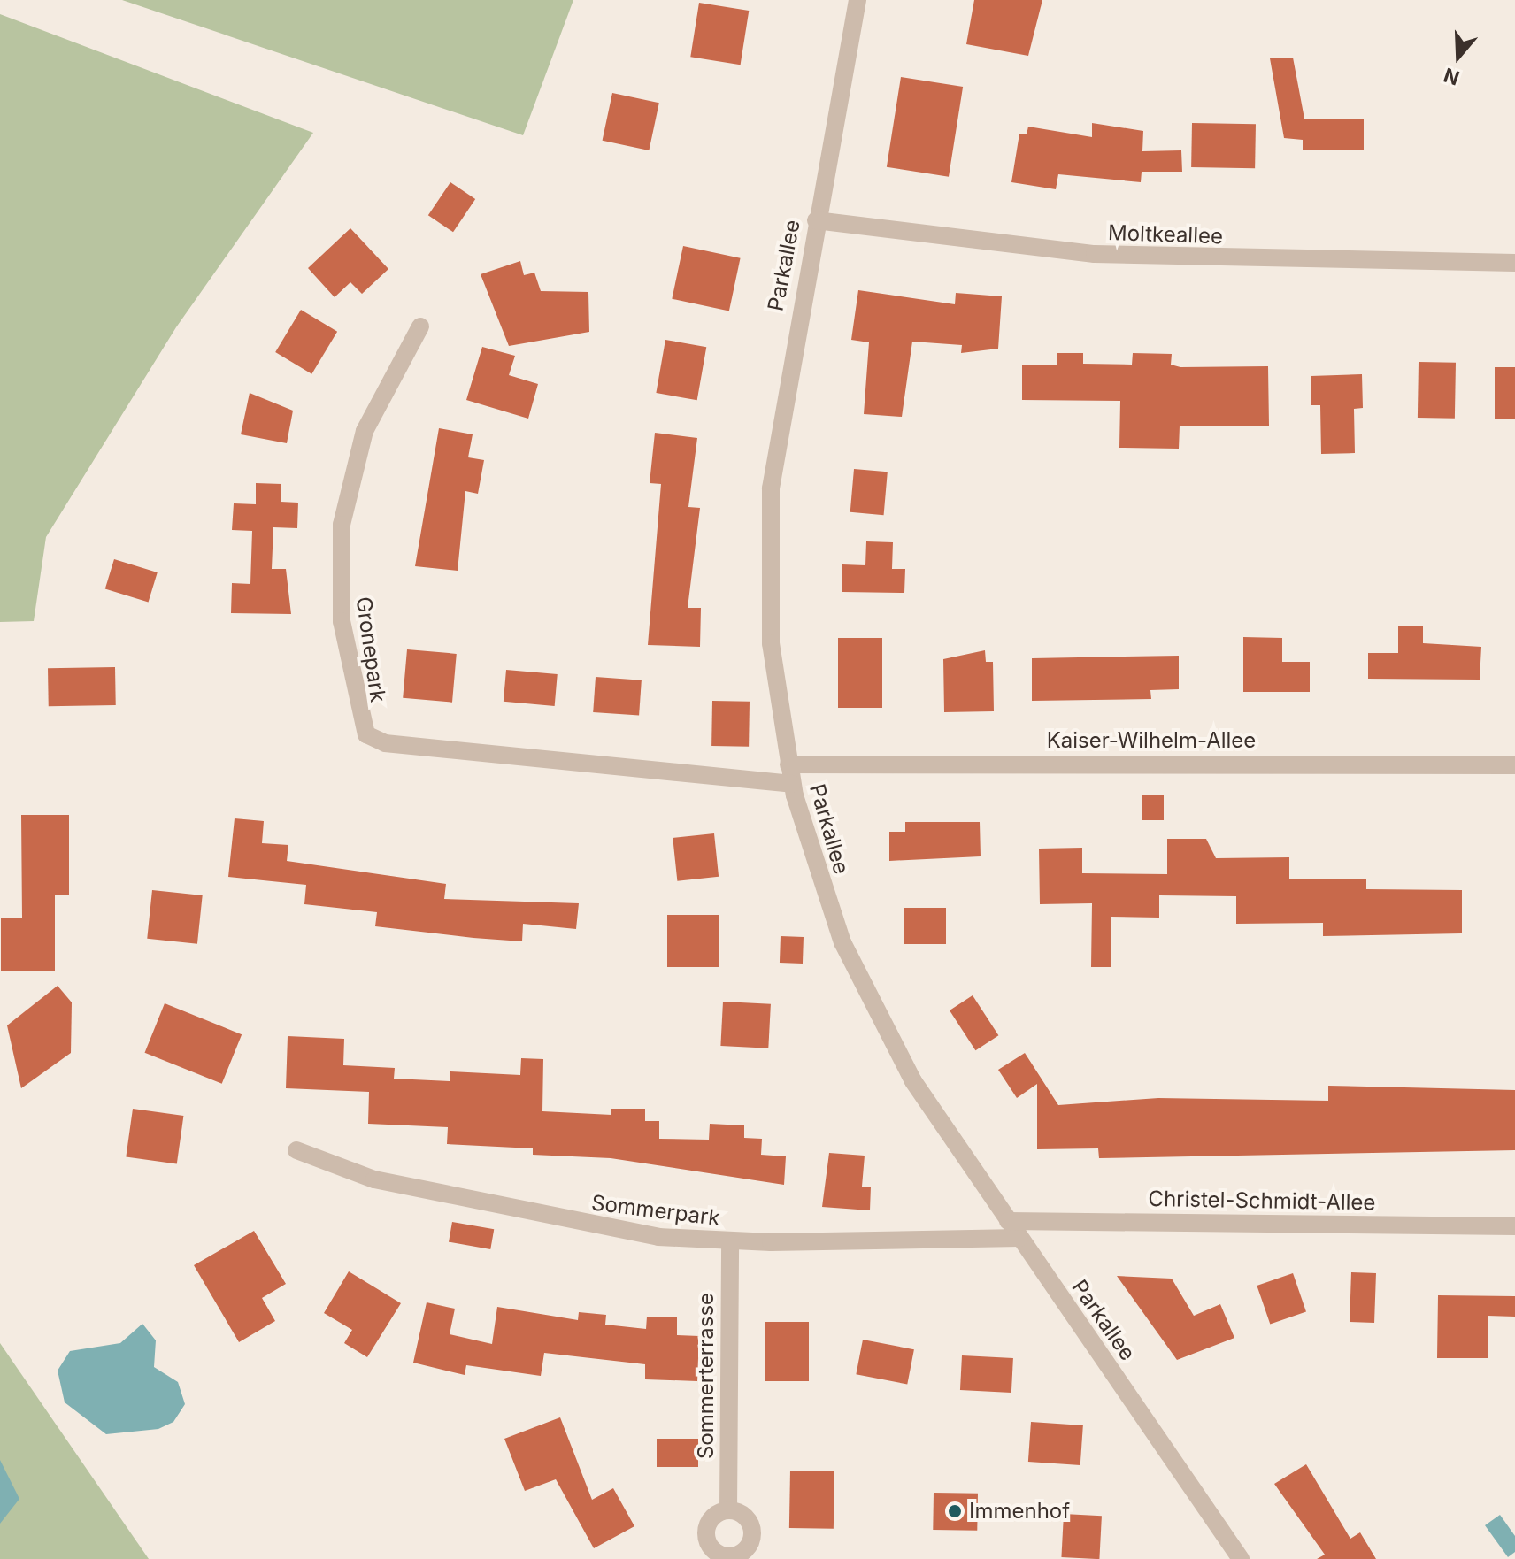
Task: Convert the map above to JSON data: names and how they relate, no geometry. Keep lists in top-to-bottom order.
{
  "streets": {
    "street": [
      "Moltkeallee",
      "Parkallee",
      "Gronepark",
      "Kaiser-Wilhelm-Allee",
      "Christel-Schmidt-Allee",
      "Sommerpark",
      "Sommerterrasse"
    ]
  },
  "crossings": [
    ["Moltkeallee", "Parkallee"],
    ["Parkallee", "Gronepark"],
    ["Parkallee", "Kaiser-Wilhelm-Allee"],
    ["Parkallee", "Christel-Schmidt-Allee"],
    ["Parkallee", "Sommerpark"],
    ["Sommerpark", "Sommerterrasse"]
  ],
  "places": ["Immenhof"],
  "north": "bottom"
}
